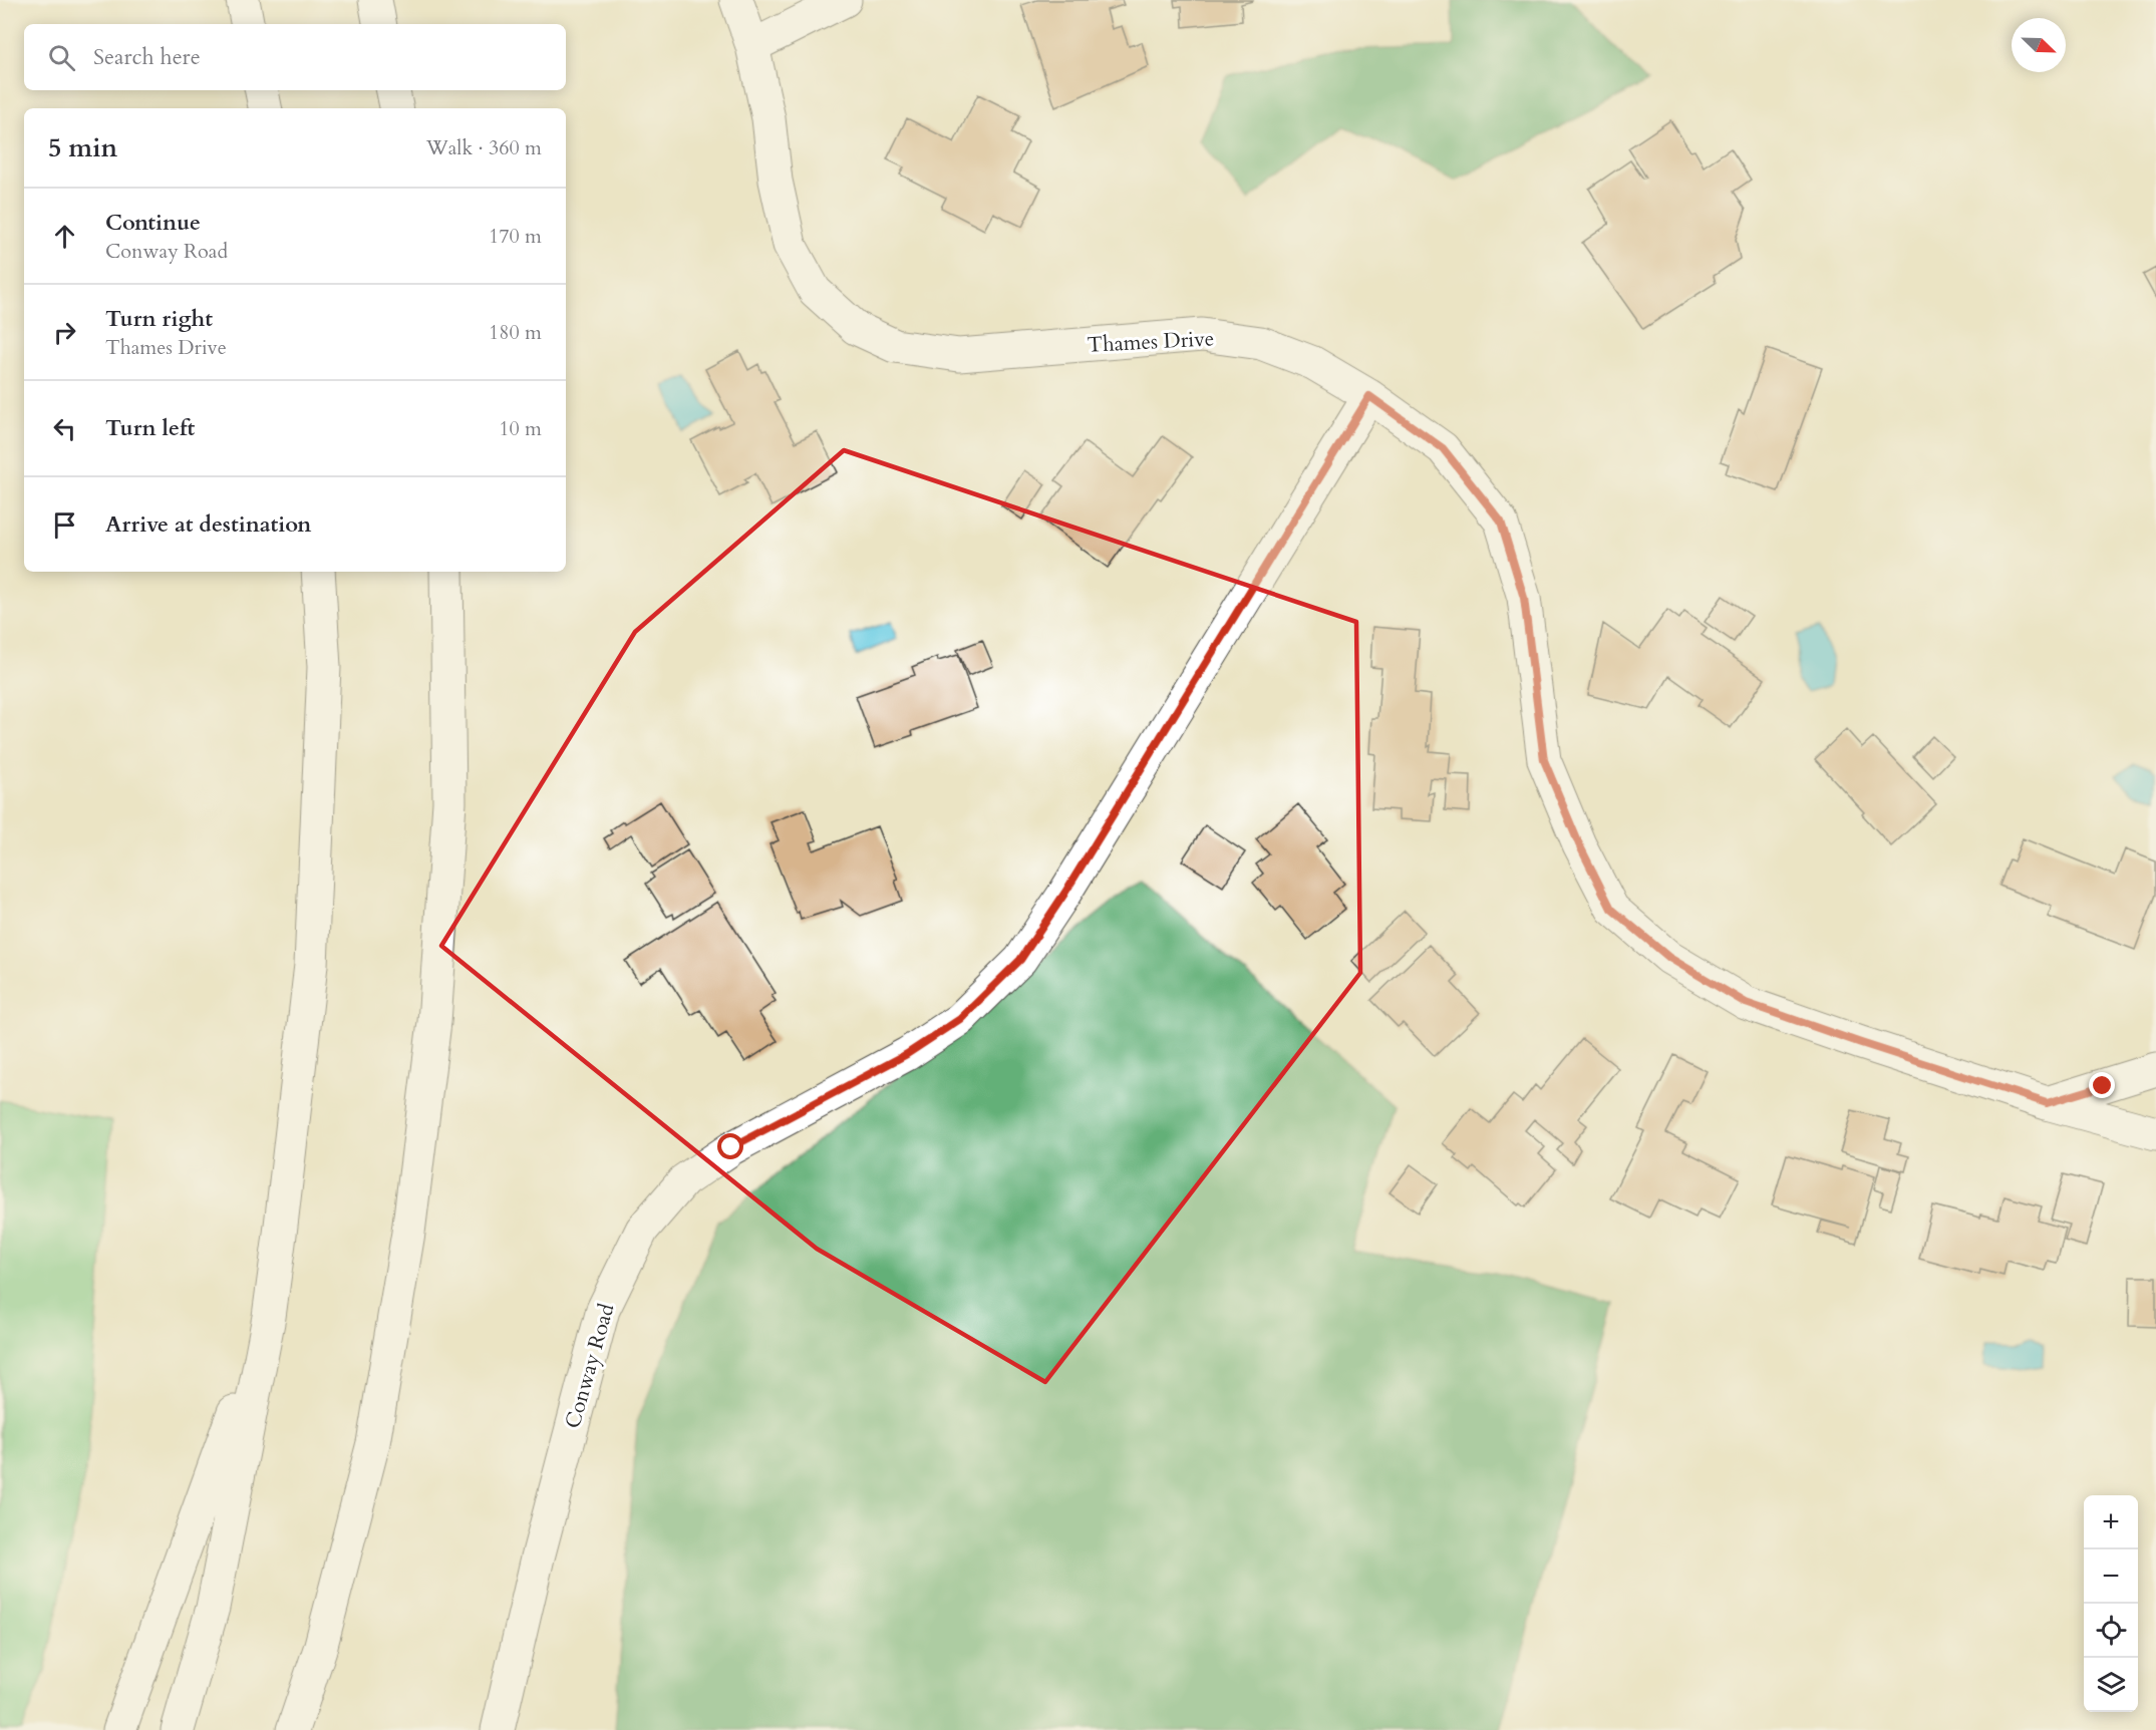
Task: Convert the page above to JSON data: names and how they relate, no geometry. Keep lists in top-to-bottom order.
{
  "streets": {
    "main road": ["Thames Drive", "Conway Road"]
  },
  "crossings": [
    ["Thames Drive", "Conway Road"]
  ],
  "north": "bottom right",
  "page": {
    "search": "Search here",
    "heading": ["5 min", "Walk · 360 m"],
    "list": [
      ["Continue", "Conway Road", "170 m"],
      ["Turn right", "Thames Drive", "180 m"],
      ["Turn left", "10 m"],
      "Arrive at destination"
    ],
    "map_buttons": ["+", "−"]
  }
}
